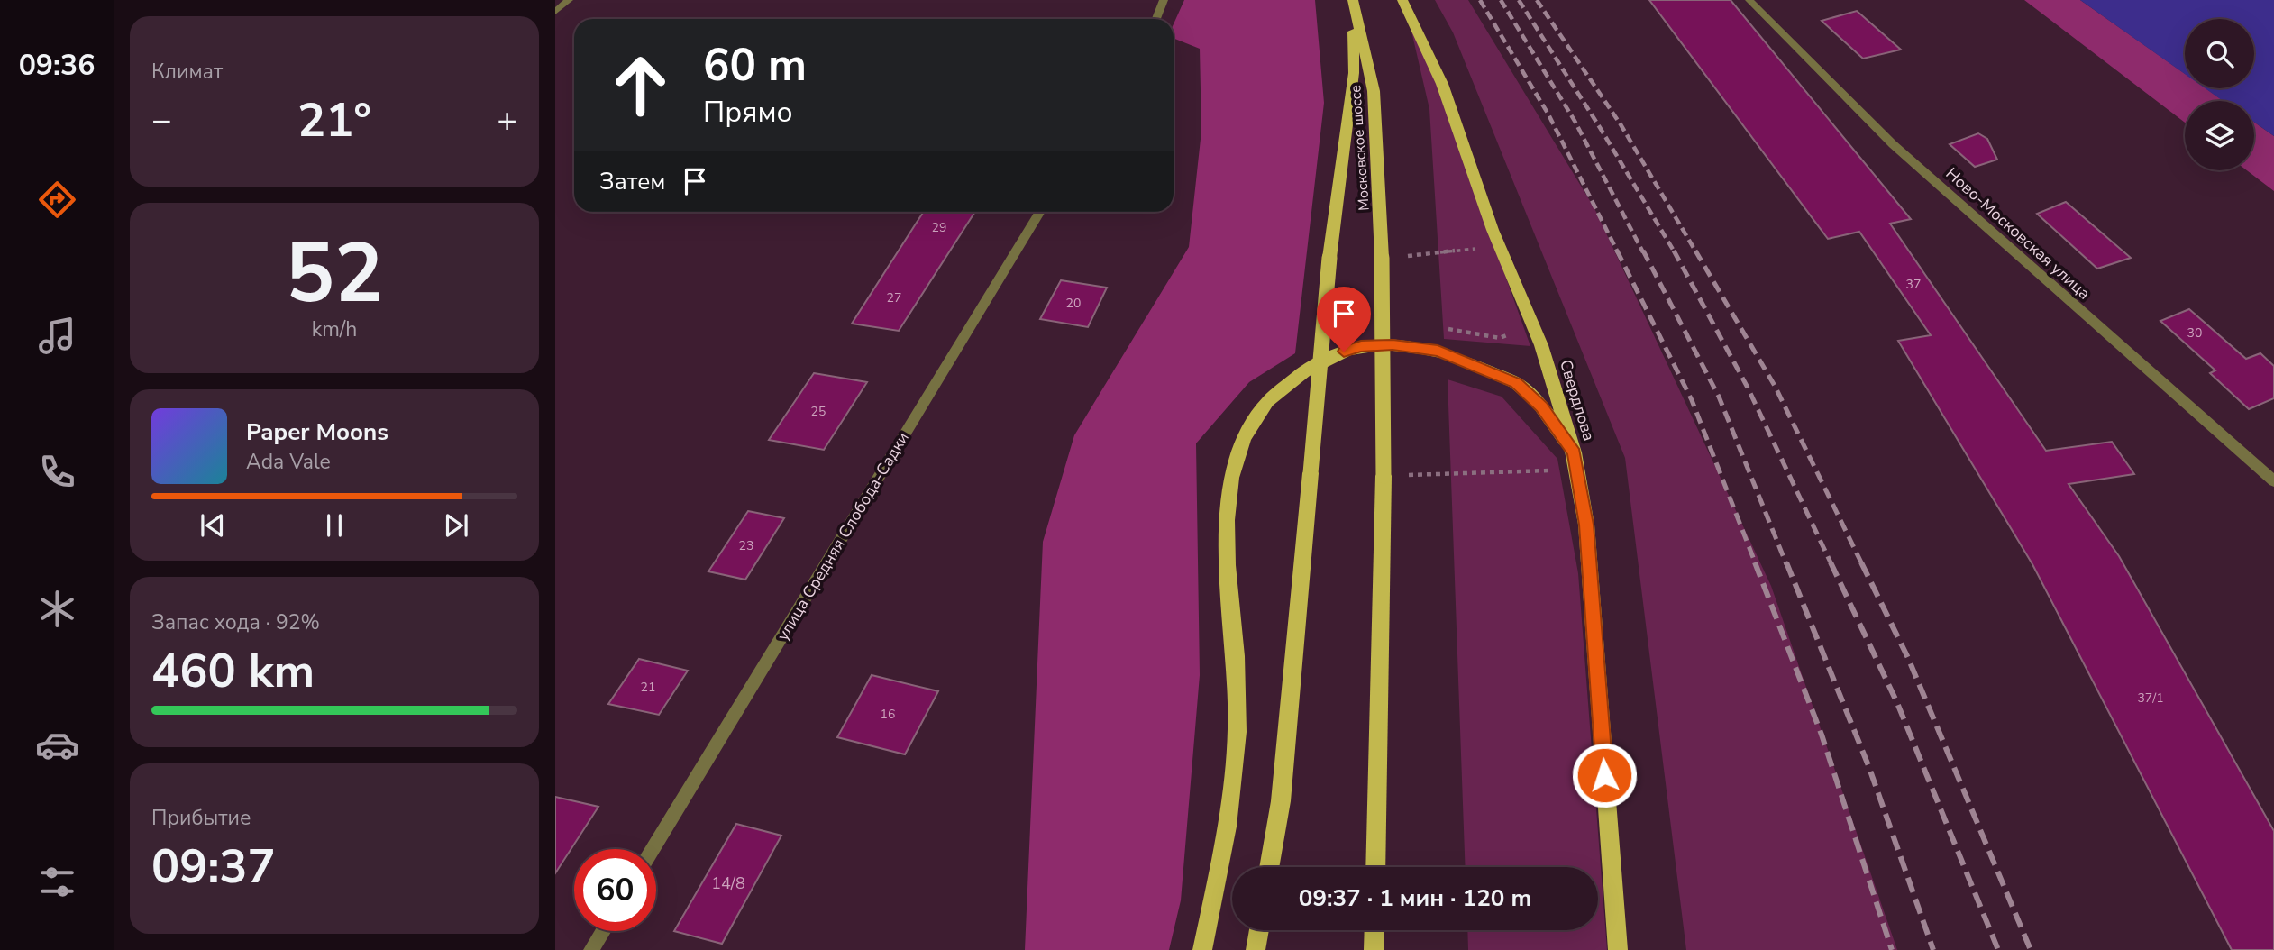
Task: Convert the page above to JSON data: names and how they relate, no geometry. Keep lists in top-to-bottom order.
{
  "streets": {
    "main road": ["Московское шоссе", "Свердлова"],
    "street": ["Ново-Московская улица", "улица Средняя Слобода-Садки"]
  },
  "house_numbers": [
    "29",
    "37",
    "27",
    "20",
    "30",
    "25",
    "23",
    "21",
    "37/1",
    "16",
    "14/8"
  ],
  "page": {
    "tabs": "09:36",
    "tile": [
      "Климат",
      ["52", "km/h"],
      ["Запас хода · 92%", "460 km"],
      ["Прибытие", "09:37"]
    ],
    "turn": ["60 m", "Прямо"],
    "heat": ["−", "21°", "+"],
    "then": "Затем",
    "song": ["Paper Moons", "Ada Vale"],
    "limit": "60",
    "trip": "09:37 · 1 мин · 120 m"
  }
}
